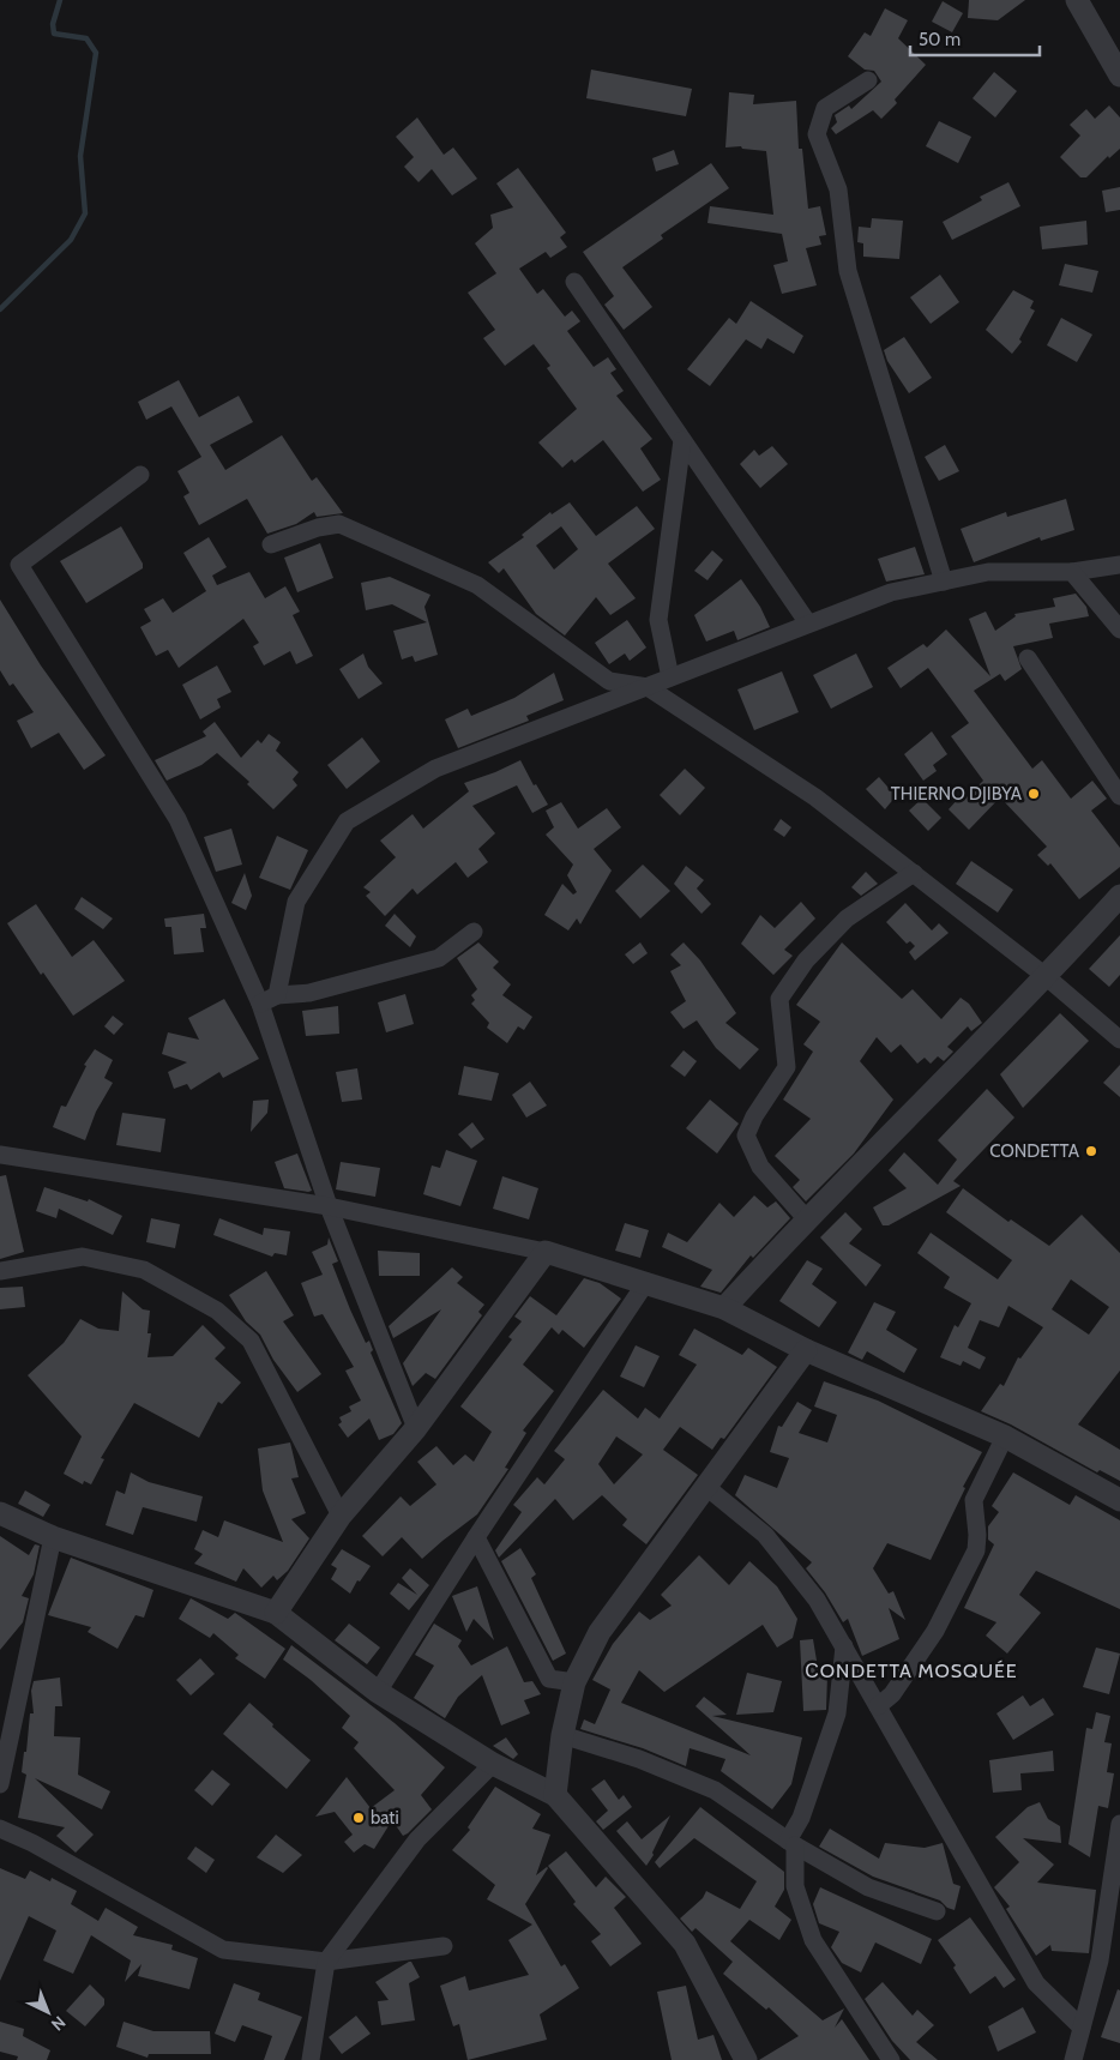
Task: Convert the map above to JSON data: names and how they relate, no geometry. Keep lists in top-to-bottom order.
{
  "districts": ["СONDETTA MOSQUÉE"],
  "places": ["THIERNO DJIBYA", "CONDETTA", "bati"],
  "scale_bar": "50 m",
  "north": "bottom right"
}
